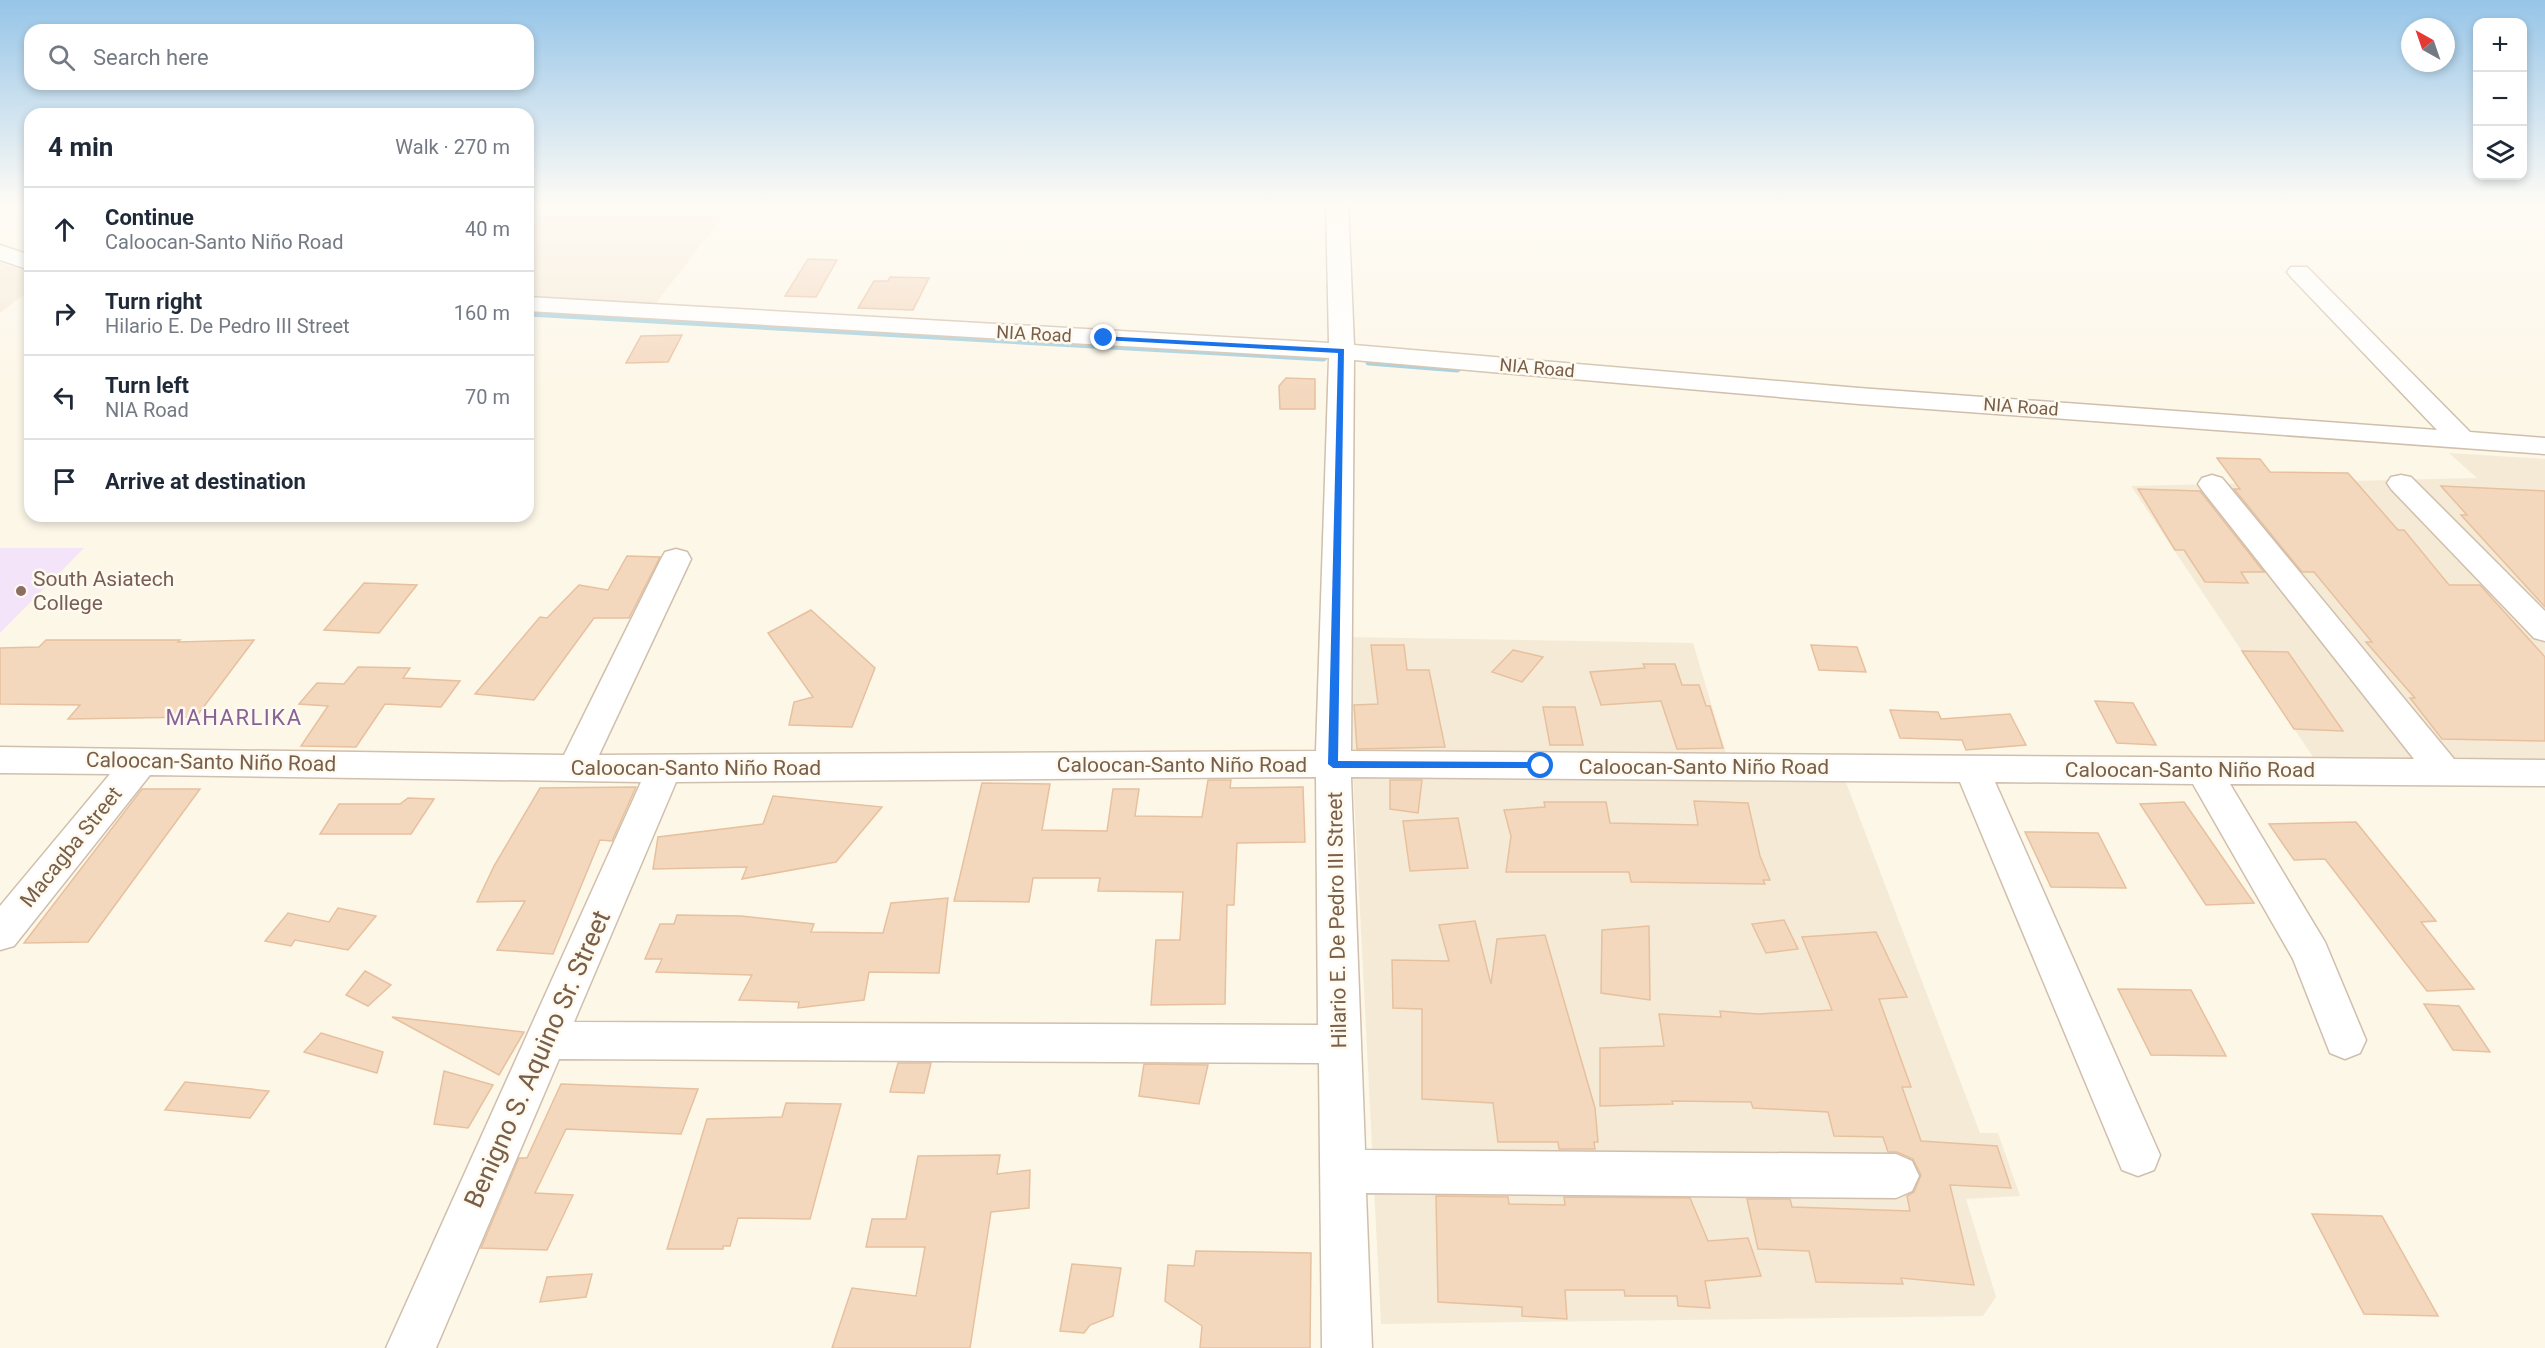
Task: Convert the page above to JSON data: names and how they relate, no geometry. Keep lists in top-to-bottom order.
{
  "streets": {
    "street": [
      "NIA Road",
      "Caloocan-Santo Niño Road",
      "Macagba Street",
      "Hilario E. De Pedro III Street",
      "Benigno S. Aquino Sr. Street"
    ]
  },
  "crossings": [
    ["NIA Road", "Hilario E. De Pedro III Street"],
    ["Caloocan-Santo Niño Road", "Macagba Street"],
    ["Caloocan-Santo Niño Road", "Hilario E. De Pedro III Street"],
    ["Caloocan-Santo Niño Road", "Benigno S. Aquino Sr. Street"]
  ],
  "districts": ["MAHARLIKA"],
  "places": ["South Asiatech College"],
  "north": "top left",
  "page": {
    "map_buttons": ["+", "−"],
    "search": "Search here",
    "heading": ["4 min", "Walk · 270 m"],
    "list": [
      ["Continue", "Caloocan-Santo Niño Road", "40 m"],
      ["Turn right", "Hilario E. De Pedro III Street", "160 m"],
      ["Turn left", "NIA Road", "70 m"],
      "Arrive at destination"
    ]
  }
}
